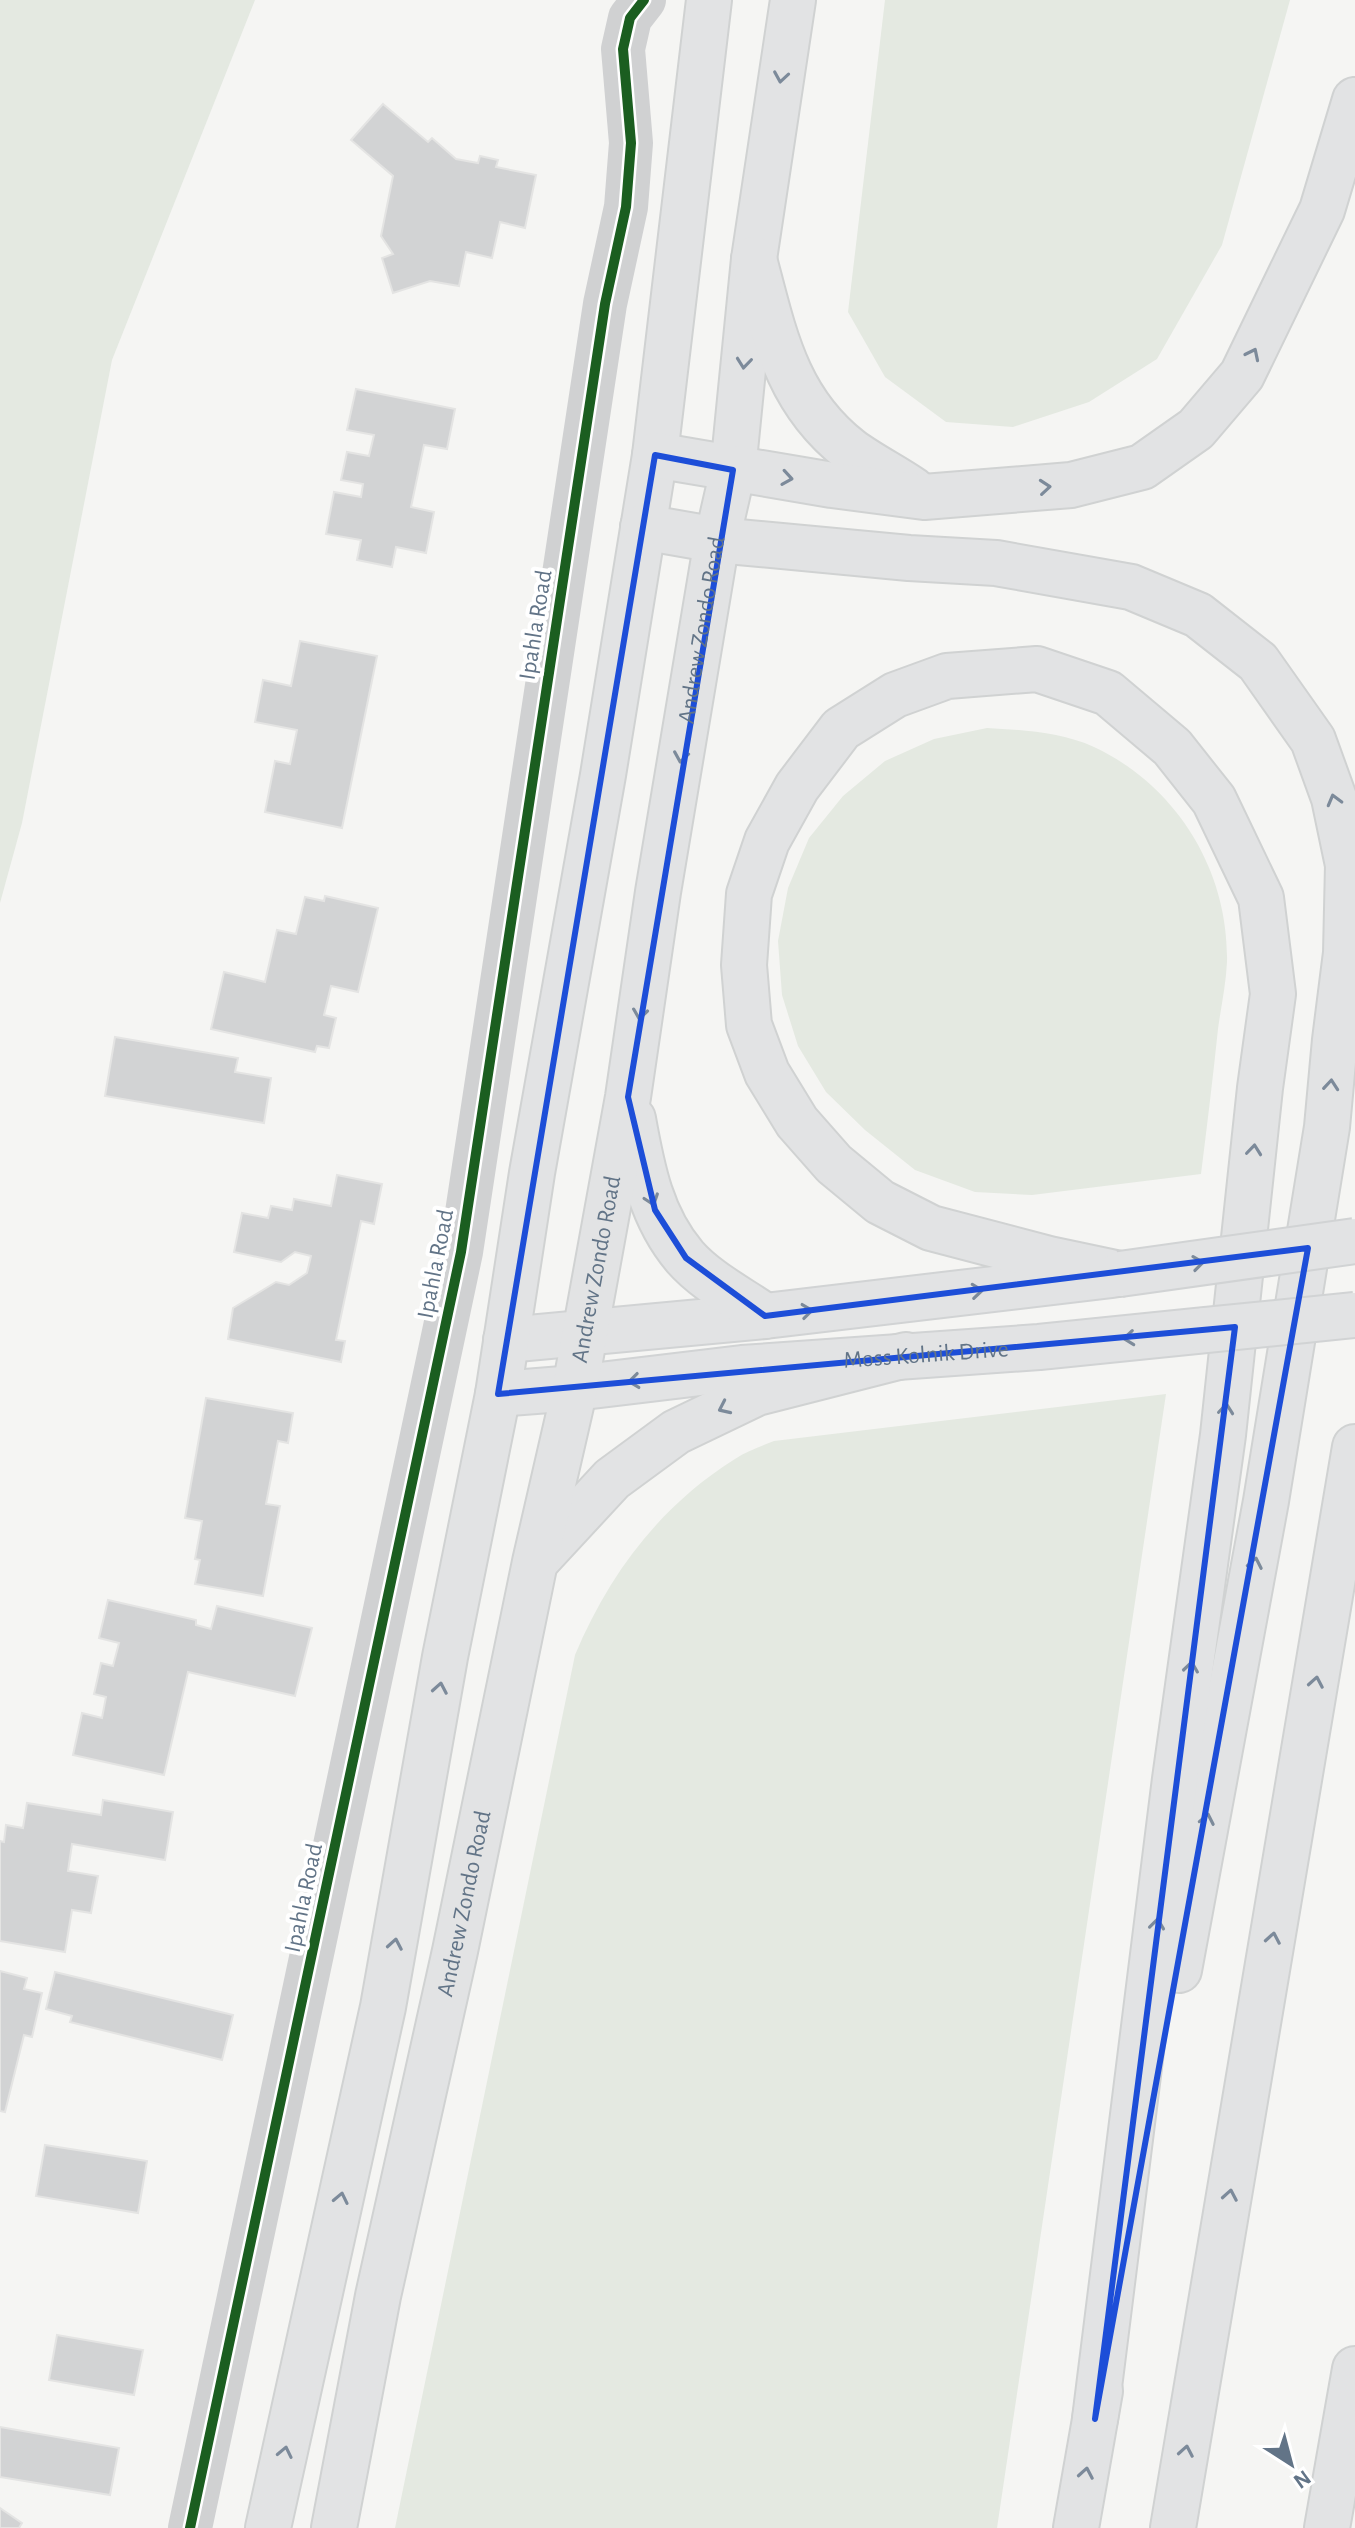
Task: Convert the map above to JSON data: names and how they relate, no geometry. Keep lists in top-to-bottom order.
{
  "streets": {
    "main road": ["Andrew Zondo Road", "Moss Kolnik Drive"],
    "street": ["Ipahla Road"]
  },
  "crossings": [
    ["Andrew Zondo Road", "Moss Kolnik Drive"]
  ],
  "north": "bottom right"
}
